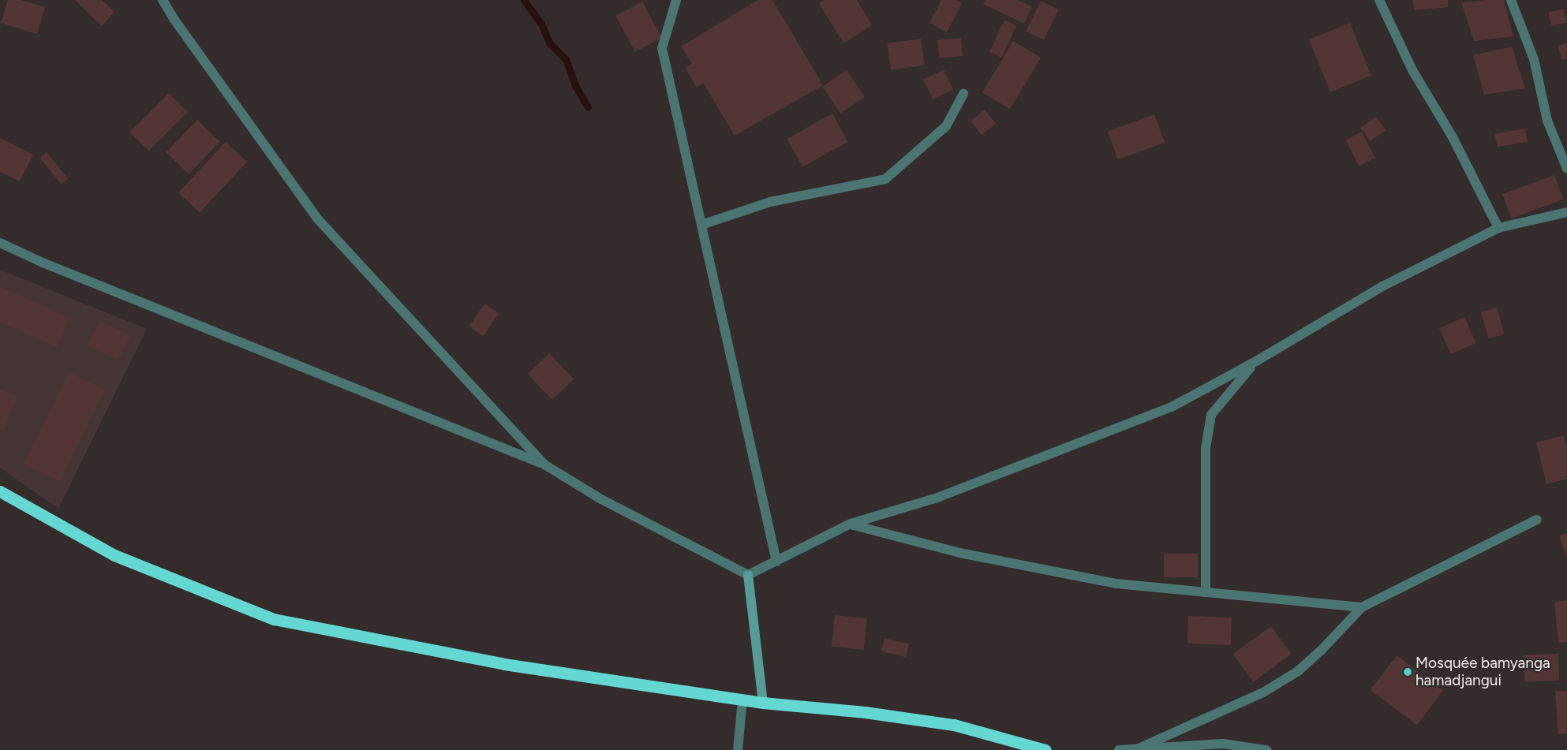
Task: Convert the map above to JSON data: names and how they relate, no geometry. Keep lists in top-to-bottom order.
{
  "places": ["Mosquée bamyanga hamadjangui"]
}
